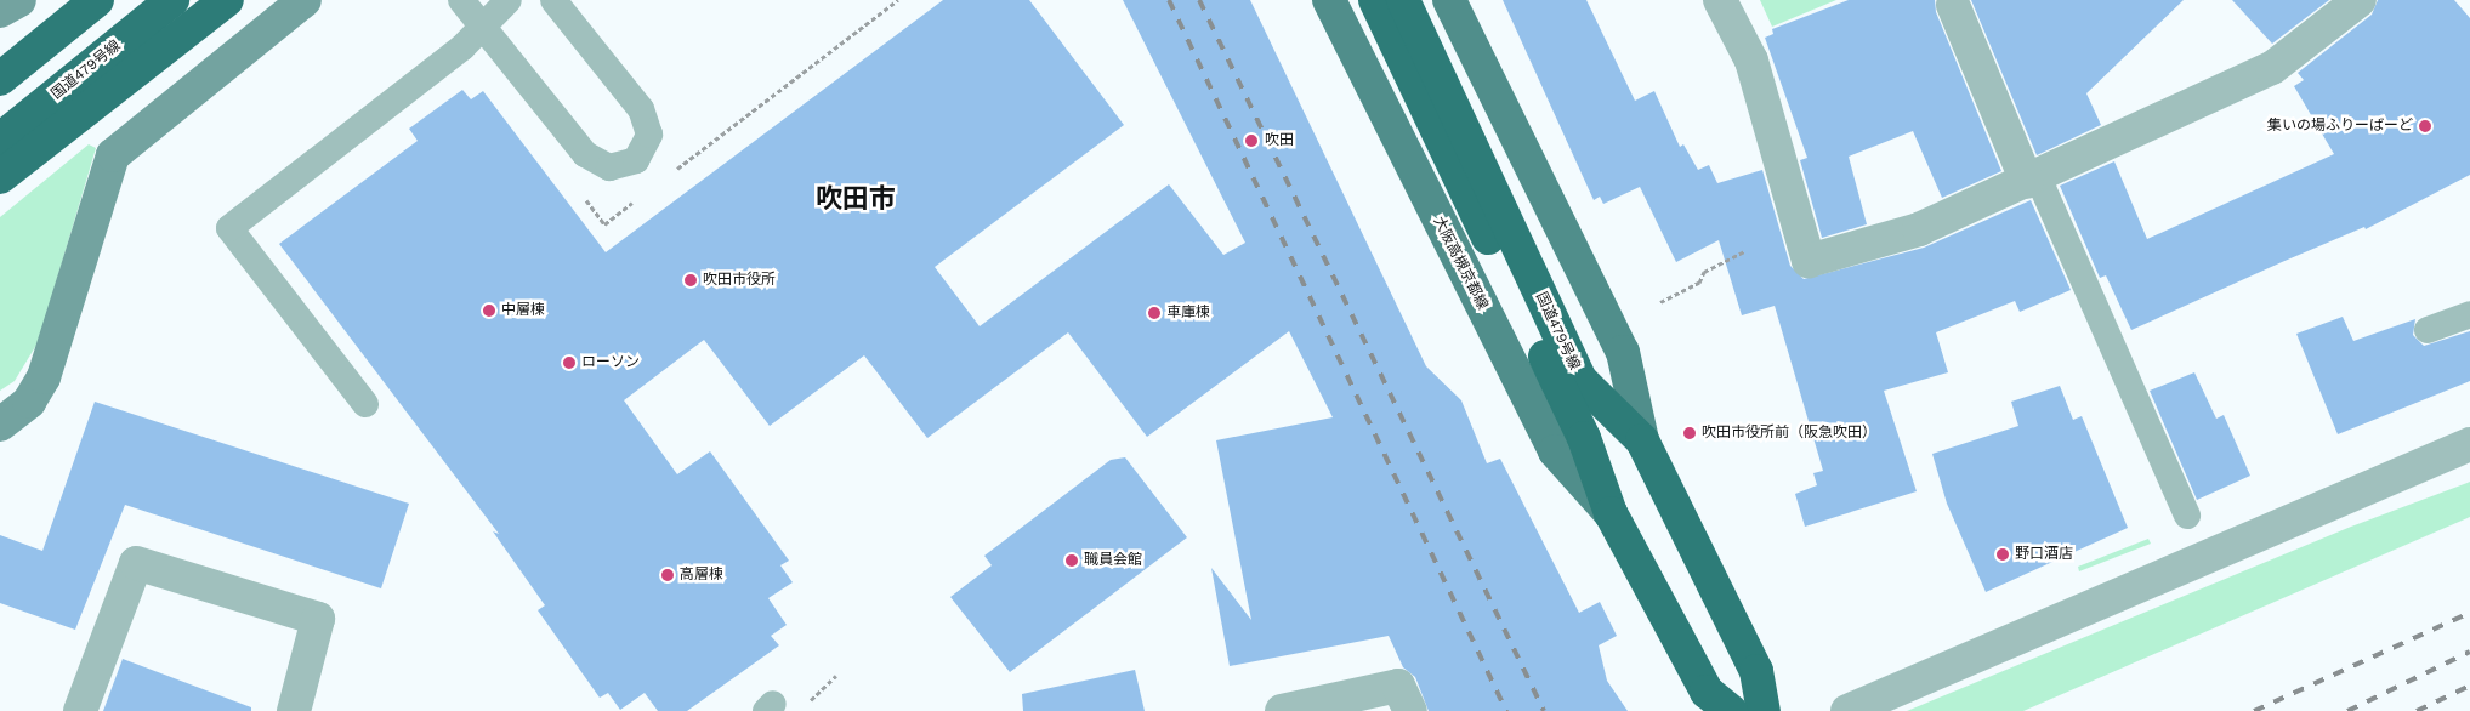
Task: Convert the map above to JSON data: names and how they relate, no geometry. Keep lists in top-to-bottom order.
{
  "streets": {
    "highway": ["国道479号線"],
    "main road": ["大阪高槻京都線"]
  },
  "crossings": [
    ["国道479号線", "大阪高槻京都線"]
  ],
  "districts": ["吹田市"],
  "places": [
    "集いの場ふりーばーど",
    "吹田",
    "吹田市役所",
    "中層棟",
    "車庫棟",
    "ローソン",
    "吹田市役所前（阪急吹田）",
    "野口酒店",
    "職員会館",
    "高層棟"
  ]
}
